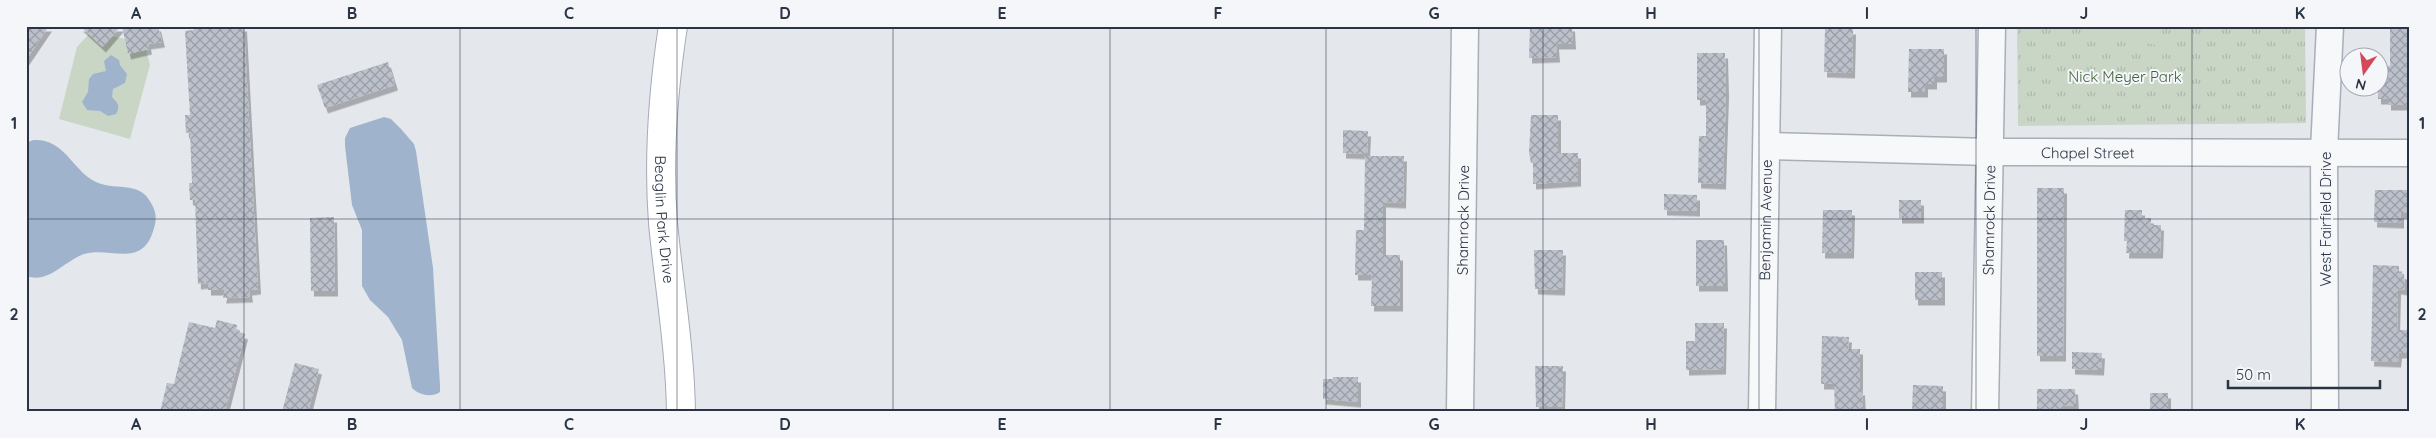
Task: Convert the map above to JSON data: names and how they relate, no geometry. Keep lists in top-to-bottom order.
{
  "streets": {
    "main road": ["Beaglin Park Drive"],
    "street": [
      "Chapel Street",
      "Shamrock Drive",
      "Benjamin Avenue",
      "West Fairfield Drive"
    ]
  },
  "crossings": [
    ["Chapel Street", "Shamrock Drive"],
    ["Chapel Street", "Benjamin Avenue"],
    ["Chapel Street", "West Fairfield Drive"]
  ],
  "parks": ["Nick Meyer Park"],
  "scale_bar": "50 m",
  "north": "bottom",
  "grid": {
    "columns": [
      "A",
      "B",
      "C",
      "D",
      "E",
      "F",
      "G",
      "H",
      "I",
      "J",
      "K"
    ],
    "rows": ["1", "2"]
  }
}
